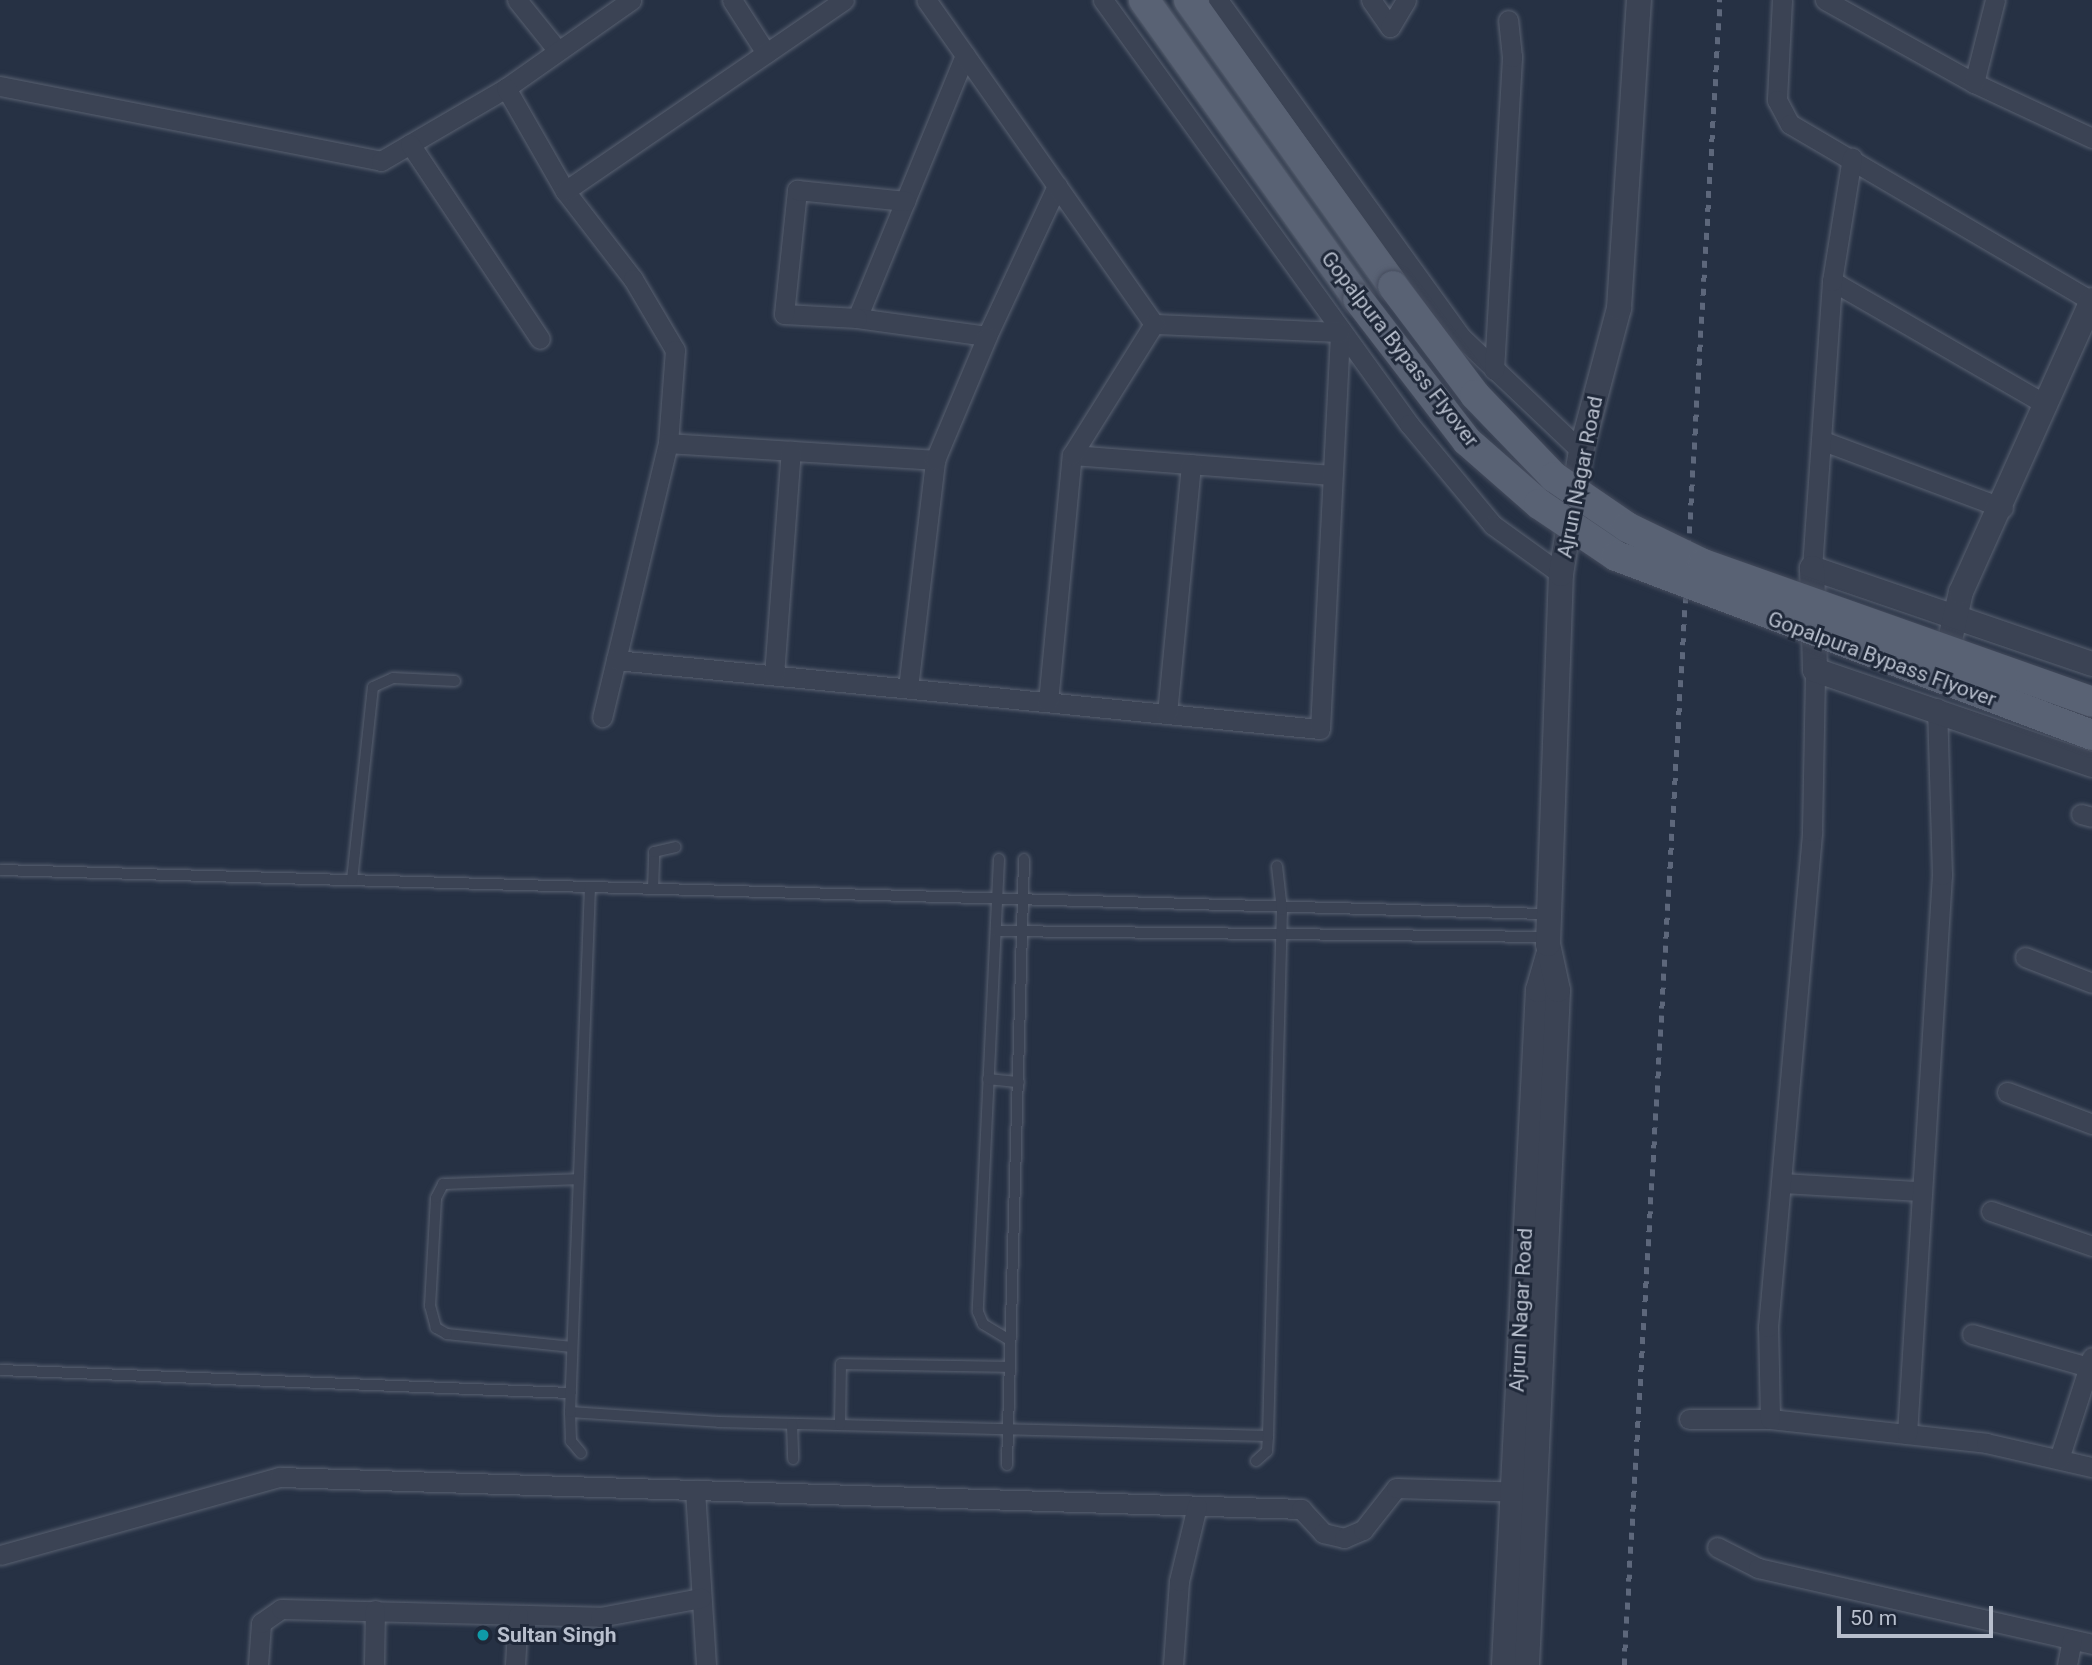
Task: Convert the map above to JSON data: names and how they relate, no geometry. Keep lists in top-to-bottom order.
{
  "streets": {
    "main road": ["Gopalpura Bypass Flyover"],
    "street": ["Ajrun Nagar Road"]
  },
  "places": ["Sultan Singh"],
  "scale_bar": "50 m"
}
